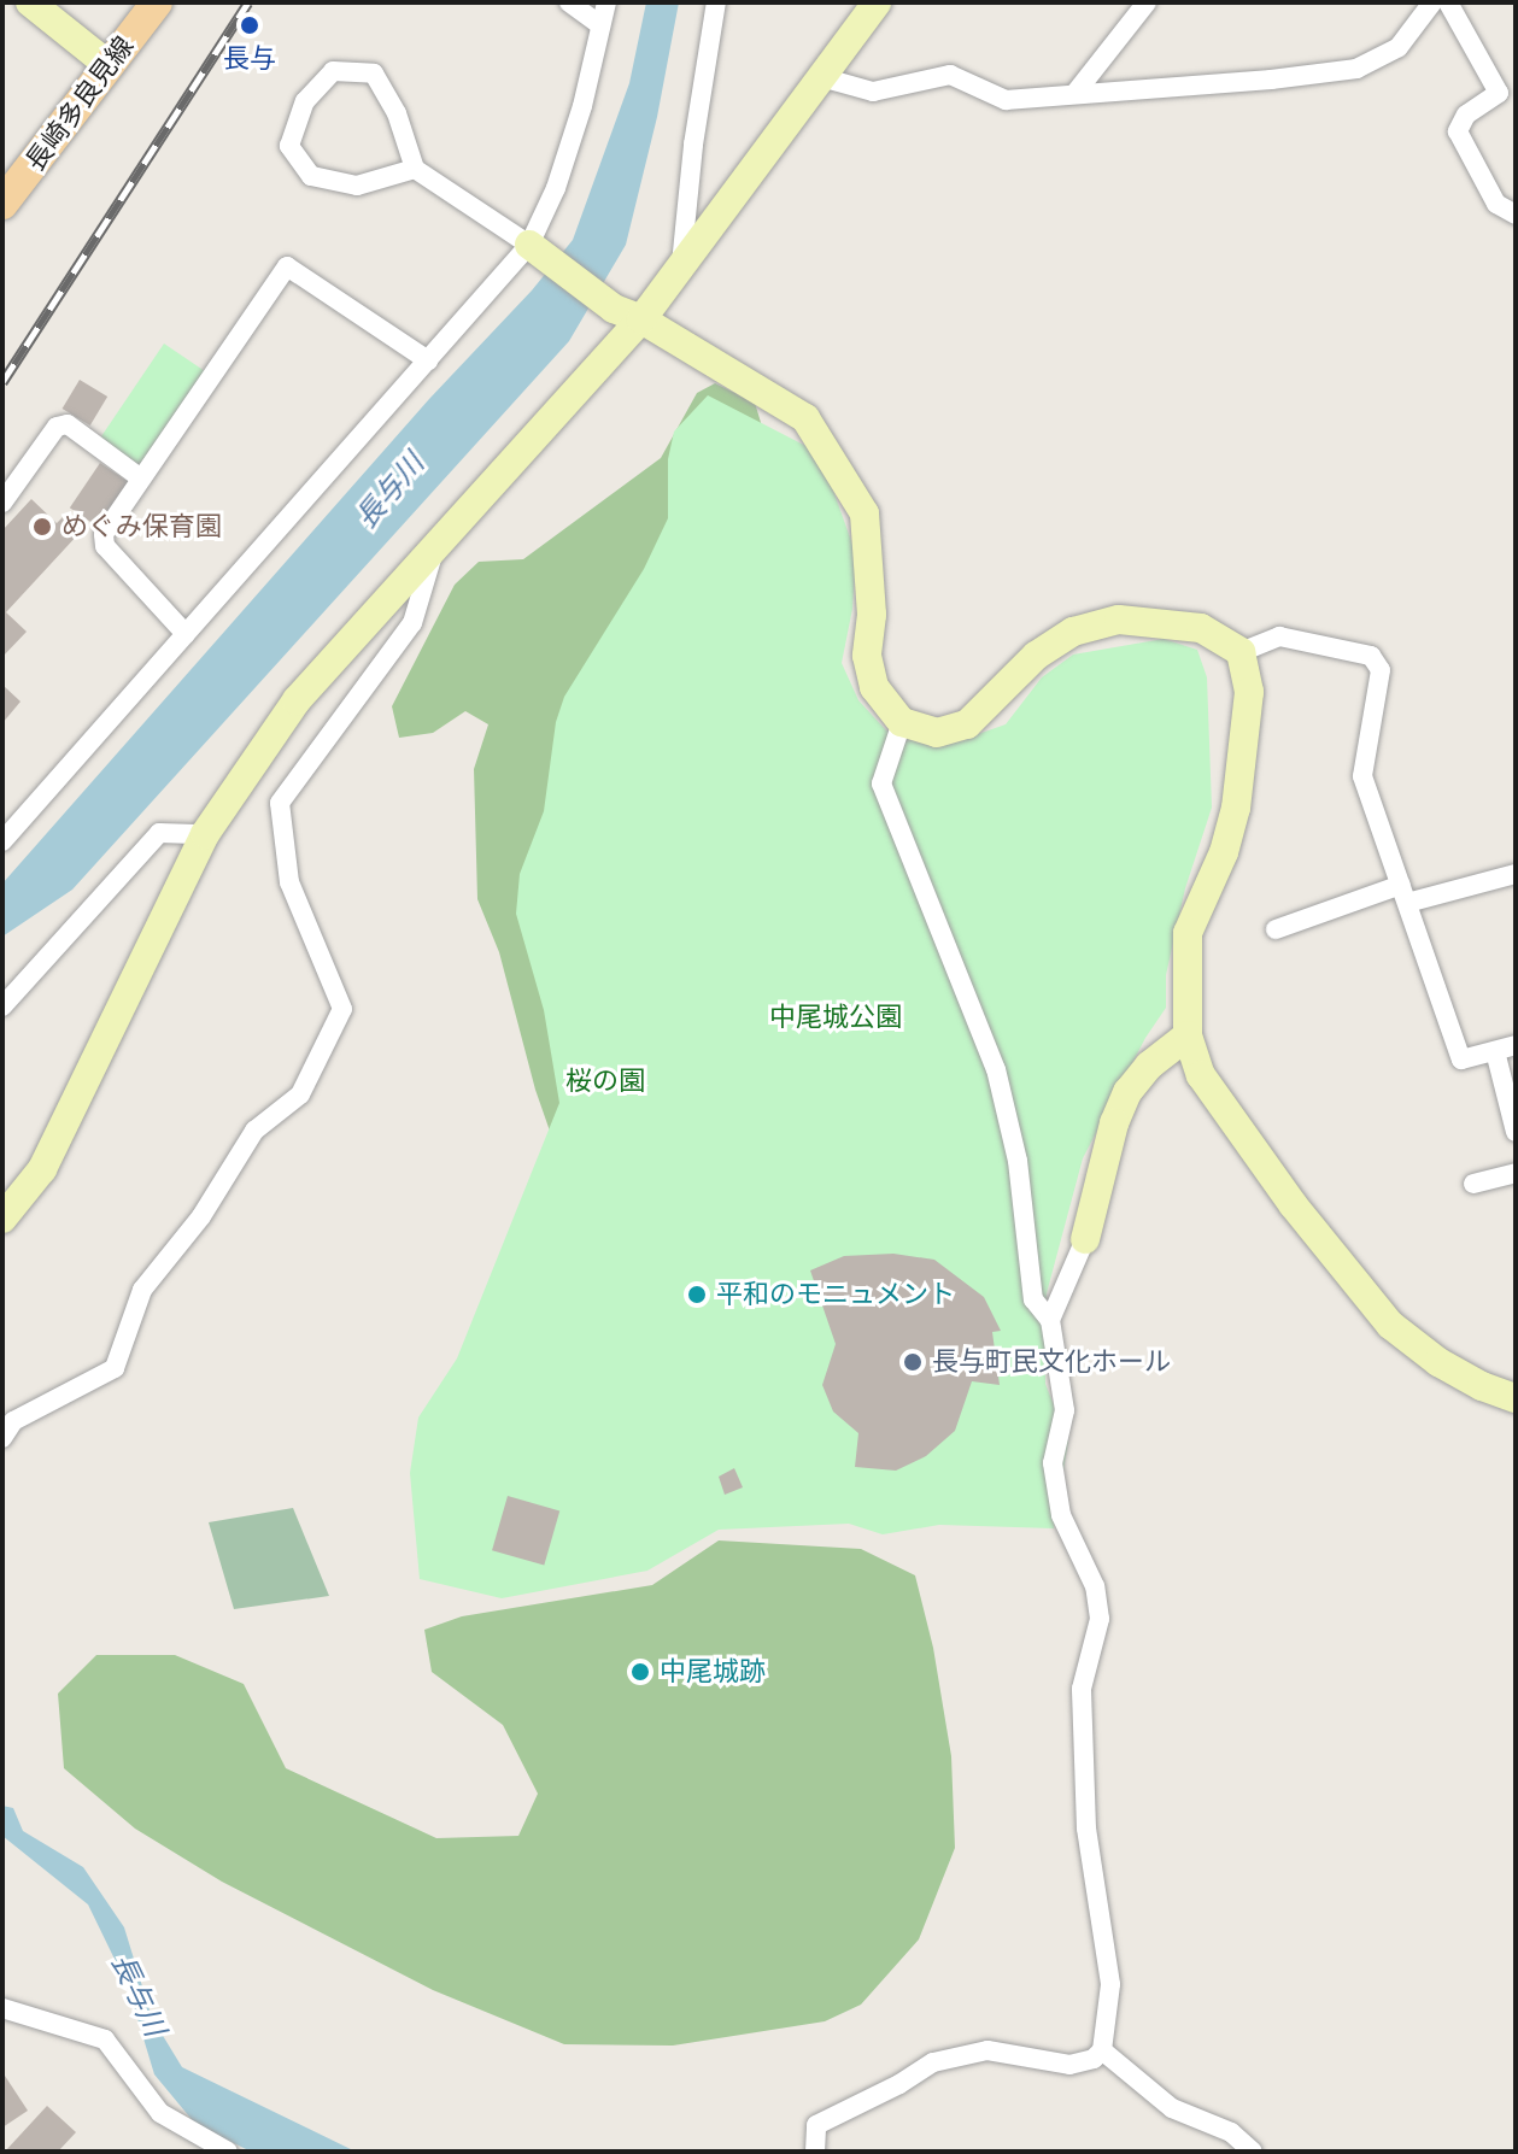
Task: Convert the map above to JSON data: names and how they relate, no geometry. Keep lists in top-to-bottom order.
{
  "streets": {
    "main road": ["長崎多良見線"]
  },
  "water": ["長与川"],
  "parks": ["中尾城公園", "桜の園"],
  "places": [
    "長与",
    "めぐみ保育園",
    "平和のモニュメント",
    "長与町民文化ホール",
    "中尾城跡"
  ]
}
